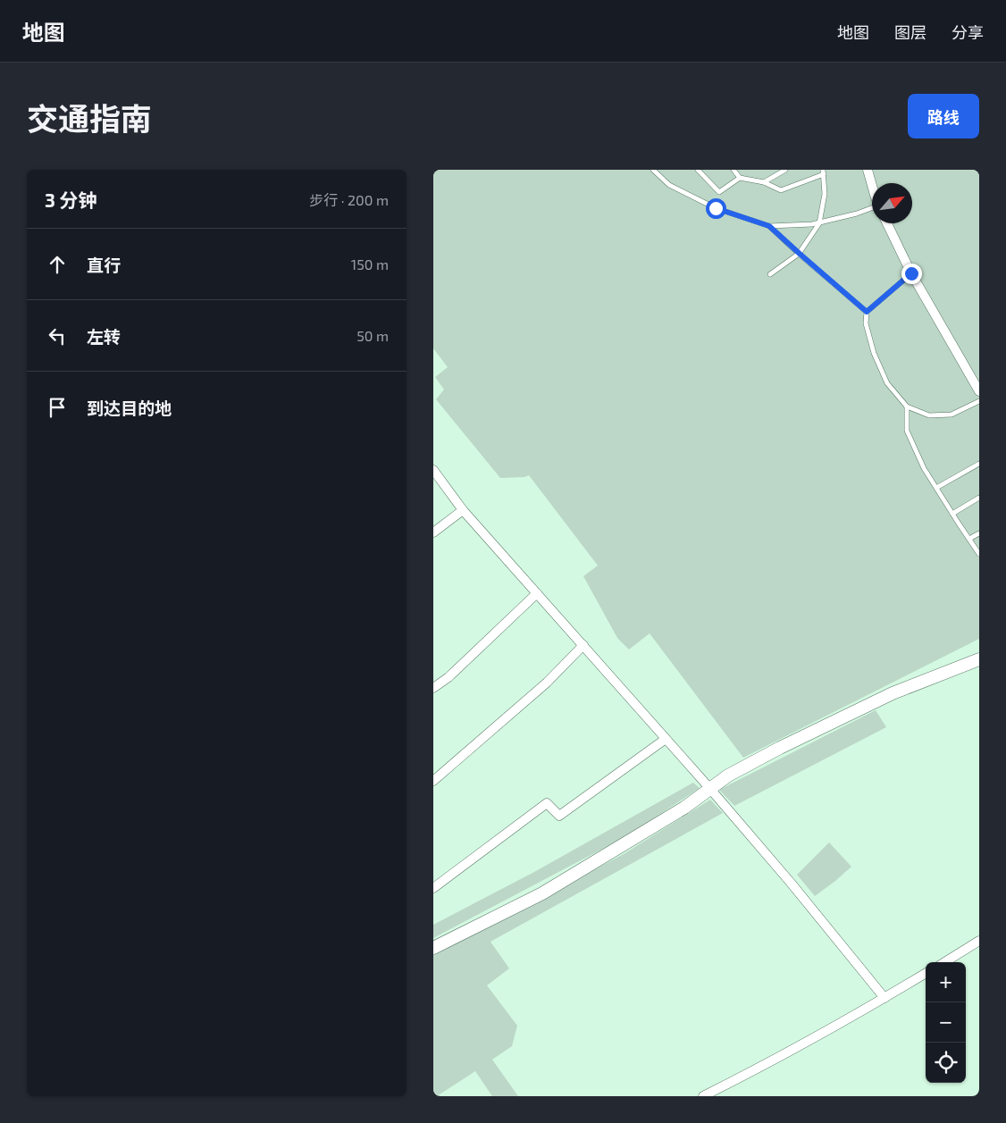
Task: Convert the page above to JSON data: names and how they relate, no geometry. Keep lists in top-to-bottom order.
{
  "north": "top right",
  "page": {
    "header": "地图",
    "nav": ["地图", "图层", "分享"],
    "title": "交通指南",
    "buttons": "路线",
    "heading": ["3 分钟", "步行 · 200 m"],
    "list": [
      ["直行", "150 m"],
      ["左转", "50 m"],
      "到达目的地"
    ],
    "map_buttons": ["+", "−"]
  }
}
